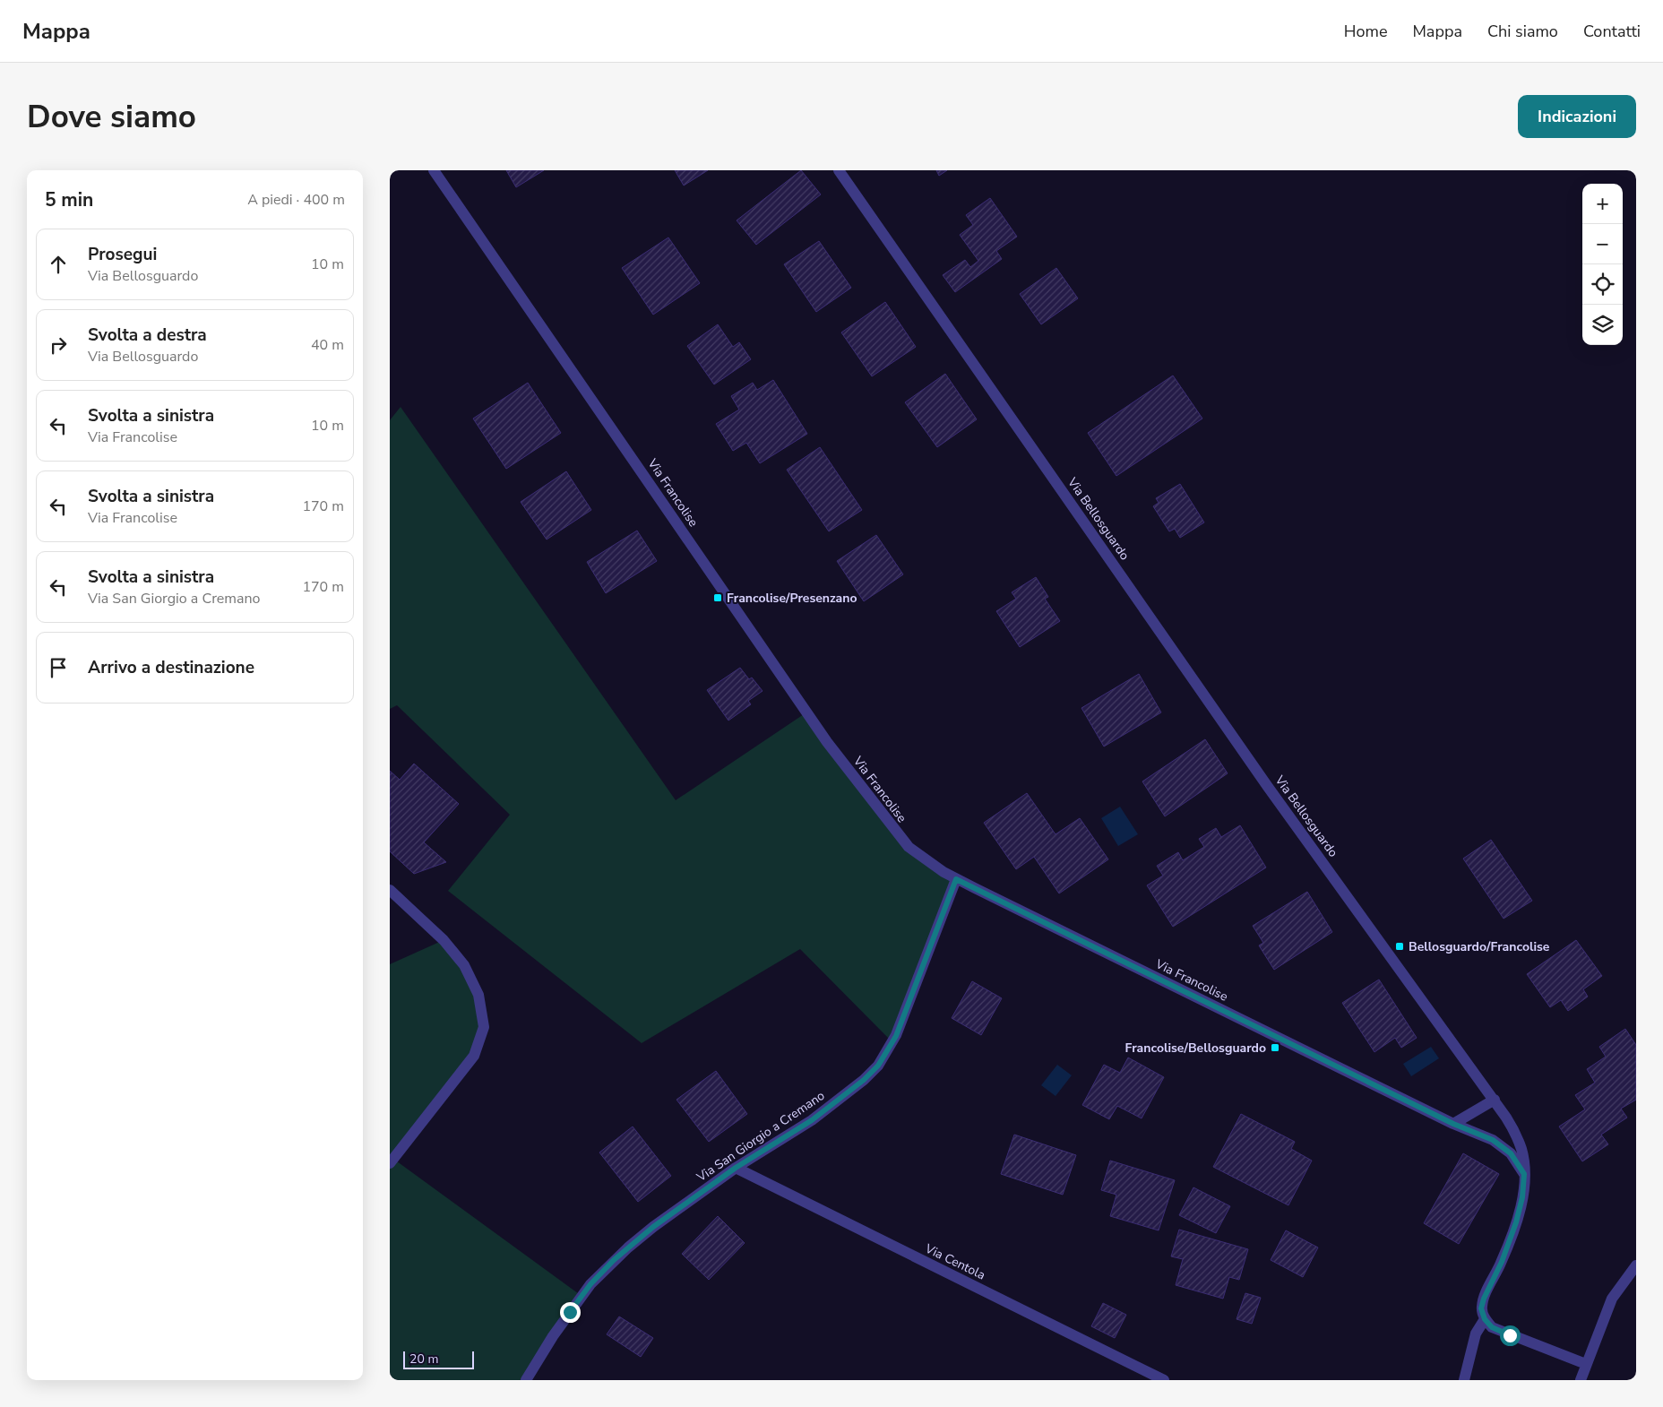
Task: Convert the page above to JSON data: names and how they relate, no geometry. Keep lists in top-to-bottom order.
{
  "streets": {
    "street": [
      "Via Francolise",
      "Via Bellosguardo",
      "Via San Giorgio a Cremano",
      "Via Centola"
    ]
  },
  "crossings": [
    ["Via Francolise", "Via Bellosguardo"],
    ["Via Francolise", "Via San Giorgio a Cremano"],
    ["Via San Giorgio a Cremano", "Via Centola"]
  ],
  "places": {
    "transit": ["Francolise/Presenzano", "Bellosguardo/Francolise", "Francolise/Bellosguardo"]
  },
  "scale_bar": "20 m",
  "page": {
    "header": "Mappa",
    "nav": [
      "Home",
      "Mappa",
      "Chi siamo",
      "Contatti"
    ],
    "buttons": "Indicazioni",
    "title": "Dove siamo",
    "heading": ["5 min", "A piedi · 400 m"],
    "map_buttons": ["+", "−"],
    "list": [
      ["Prosegui", "Via Bellosguardo", "10 m"],
      ["Svolta a destra", "Via Bellosguardo", "40 m"],
      ["Svolta a sinistra", "Via Francolise", "10 m"],
      ["Svolta a sinistra", "Via Francolise", "170 m"],
      ["Svolta a sinistra", "Via San Giorgio a Cremano", "170 m"],
      "Arrivo a destinazione"
    ],
    "scale": "20 m"
  }
}
